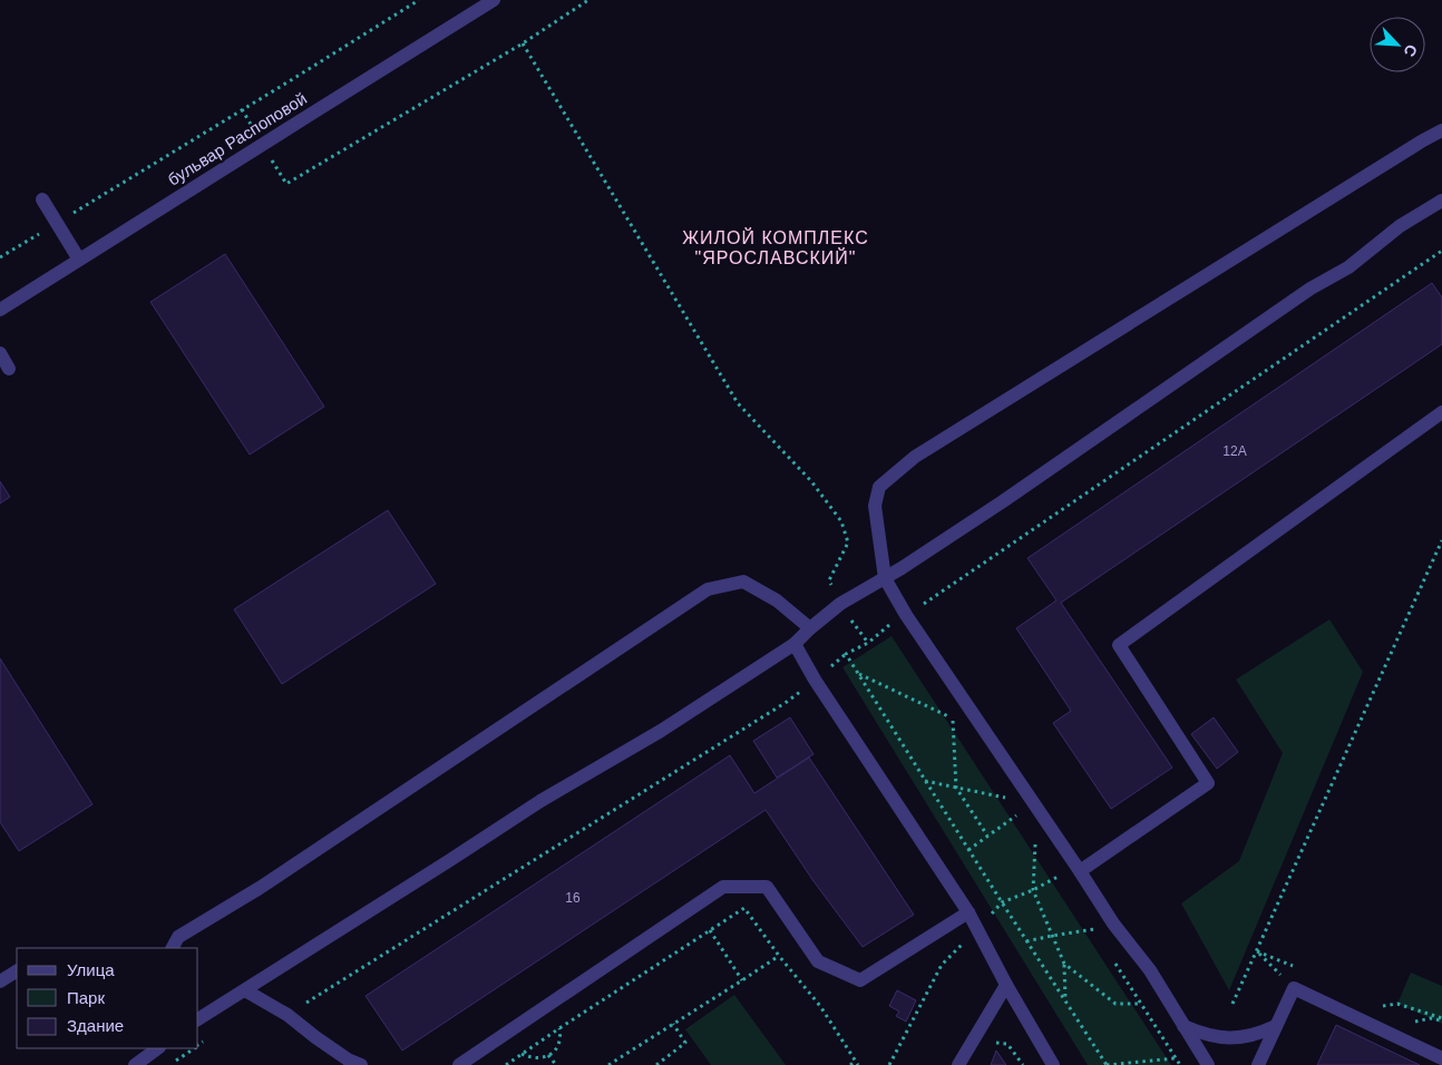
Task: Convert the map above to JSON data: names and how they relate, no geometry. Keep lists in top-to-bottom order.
{
  "streets": {
    "street": ["бульвар Распоповой"]
  },
  "districts": ["ЖИЛОЙ КОМПЛЕКС \"ЯРОСЛАВСКИЙ\""],
  "house_numbers": ["12А", "16"],
  "legend": ["Улица", "Парк", "Здание"],
  "north": "bottom right"
}
